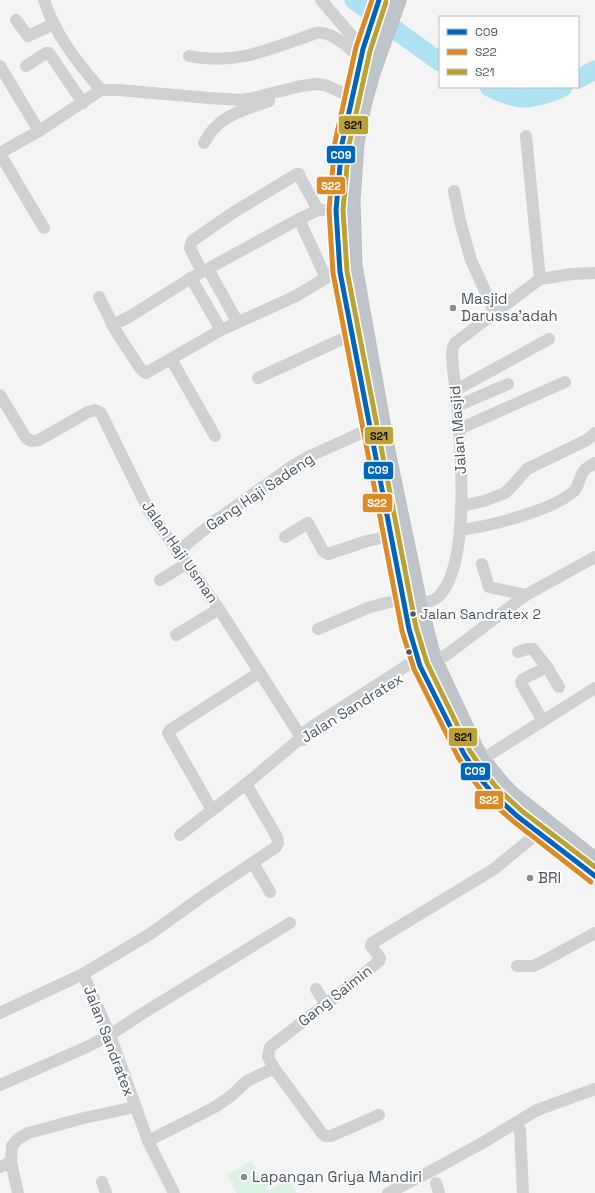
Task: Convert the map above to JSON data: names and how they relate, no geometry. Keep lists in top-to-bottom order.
{
  "streets": {
    "street": [
      "Jalan Masjid",
      "Gang Haji Sadeng",
      "Jalan Haji Usman",
      "Jalan Sandratex",
      "Gang Saimin"
    ]
  },
  "crossings": [
    ["Gang Haji Sadeng", "Jalan Haji Usman"],
    ["Jalan Haji Usman", "Jalan Sandratex"]
  ],
  "places": [
    "Masjid Darussa'adah",
    "Jalan Sandratex 2",
    "BRI",
    "Lapangan Griya Mandiri"
  ],
  "lines": ["transit line C09", "transit line S22", "transit line S21"],
  "legend": ["C09", "S22", "S21"]
}
